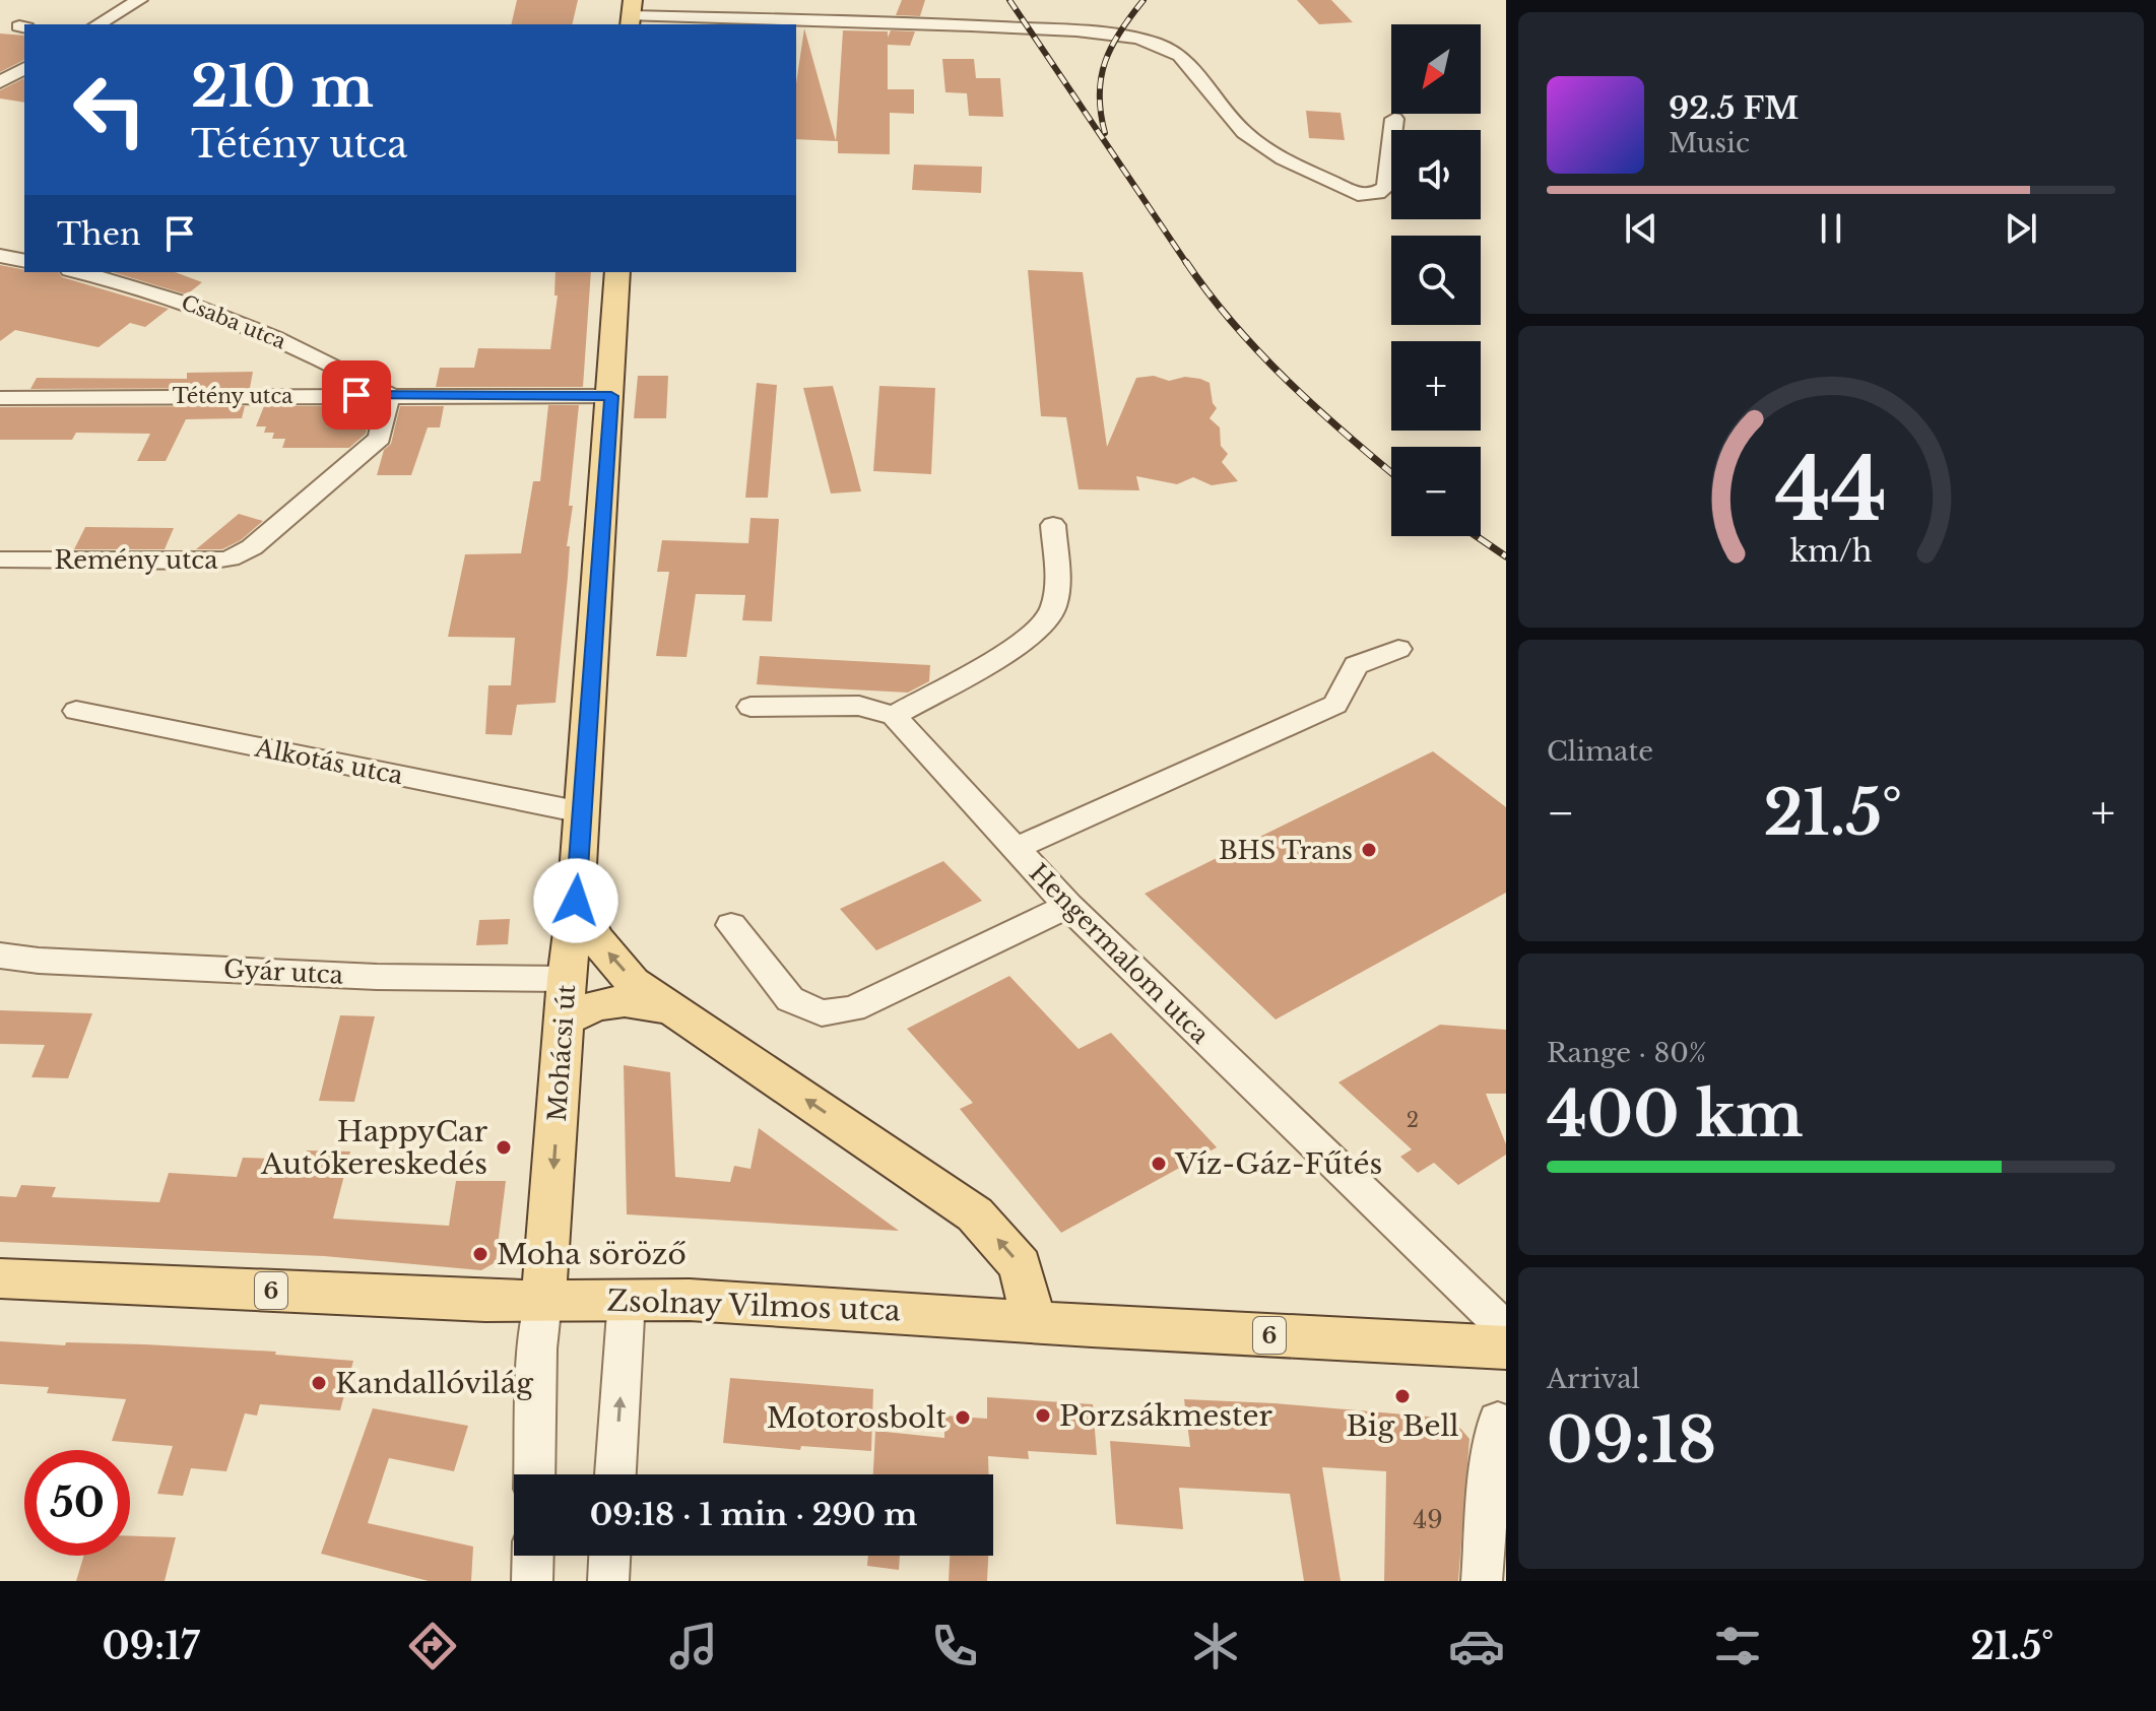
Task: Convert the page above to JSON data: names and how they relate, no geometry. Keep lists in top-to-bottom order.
{
  "streets": {
    "main road": ["Mohácsi út", "6", "Zsolnay Vilmos utca"],
    "street": [
      "Csaba utca",
      "Tétény utca",
      "Remény utca",
      "Alkotás utca",
      "Hengermalom utca",
      "Gyár utca"
    ]
  },
  "crossings": [
    ["Csaba utca", "Tétény utca"],
    ["Csaba utca", "Remény utca"],
    ["Tétény utca", "Remény utca"],
    ["Tétény utca", "Mohácsi út"],
    ["Alkotás utca", "Mohácsi út"],
    ["Gyár utca", "Mohácsi út"],
    ["Mohácsi út", "Zsolnay Vilmos utca"]
  ],
  "places": [
    "BHS Trans",
    "HappyCar Autókereskedés",
    "Víz-Gáz-Fűtés",
    "Moha söröző",
    "Kandallóvilág",
    "Big Bell",
    "Porzsákmester",
    "Motorosbolt"
  ],
  "house_numbers": ["2", "49"],
  "north": "bottom left",
  "page": {
    "map_buttons": ["+", "−"],
    "turn": ["210 m", "Tétény utca"],
    "song": ["92.5 FM", "Music"],
    "then": "Then",
    "tile": [
      "Climate",
      ["Range · 80%", "400 km"],
      ["Arrival", "09:18"]
    ],
    "heat": ["−", "21.5°", "+"],
    "limit": "50",
    "trip": "09:18 · 1 min · 290 m",
    "tabs": ["09:17", "21.5°"],
    "gauge": ["44", "km/h"]
  }
}
